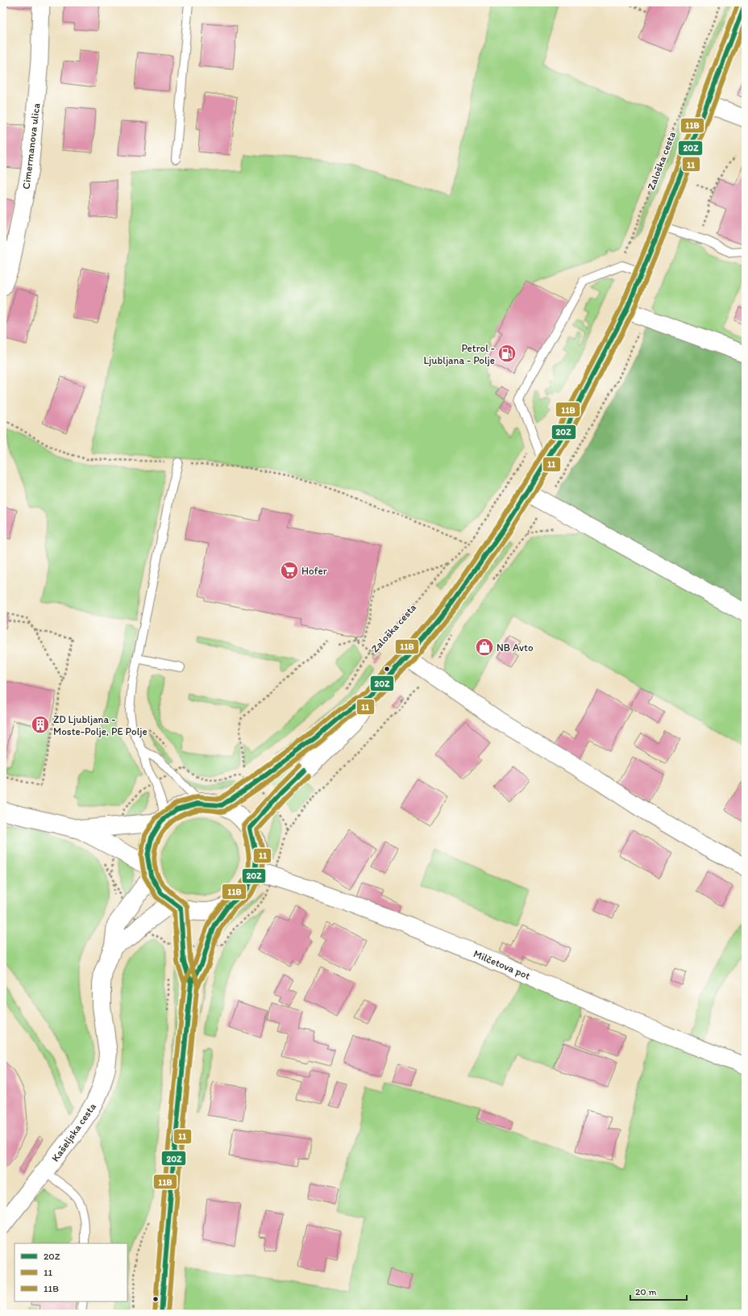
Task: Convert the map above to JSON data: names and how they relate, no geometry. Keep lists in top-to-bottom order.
{
  "streets": {
    "main road": ["Kašeljska cesta"],
    "street": ["Cimermanova ulica", "Milčetova pot"],
    "path": ["Zaloška cesta"]
  },
  "crossings": [
    ["Milčetova pot", "Kašeljska cesta"]
  ],
  "places": {
    "fuel station": ["Petrol - Ljubljana - Polje"],
    "supermarket": ["Hofer"],
    "shop": ["NB Avto"],
    "building": ["ZD Ljubljana - Moste-Polje, PE Polje"]
  },
  "lines": ["transit line 20Z", "transit line 11B", "transit line 11"],
  "legend": ["20Z", "11", "11B"],
  "scale_bar": "20 m"
}
